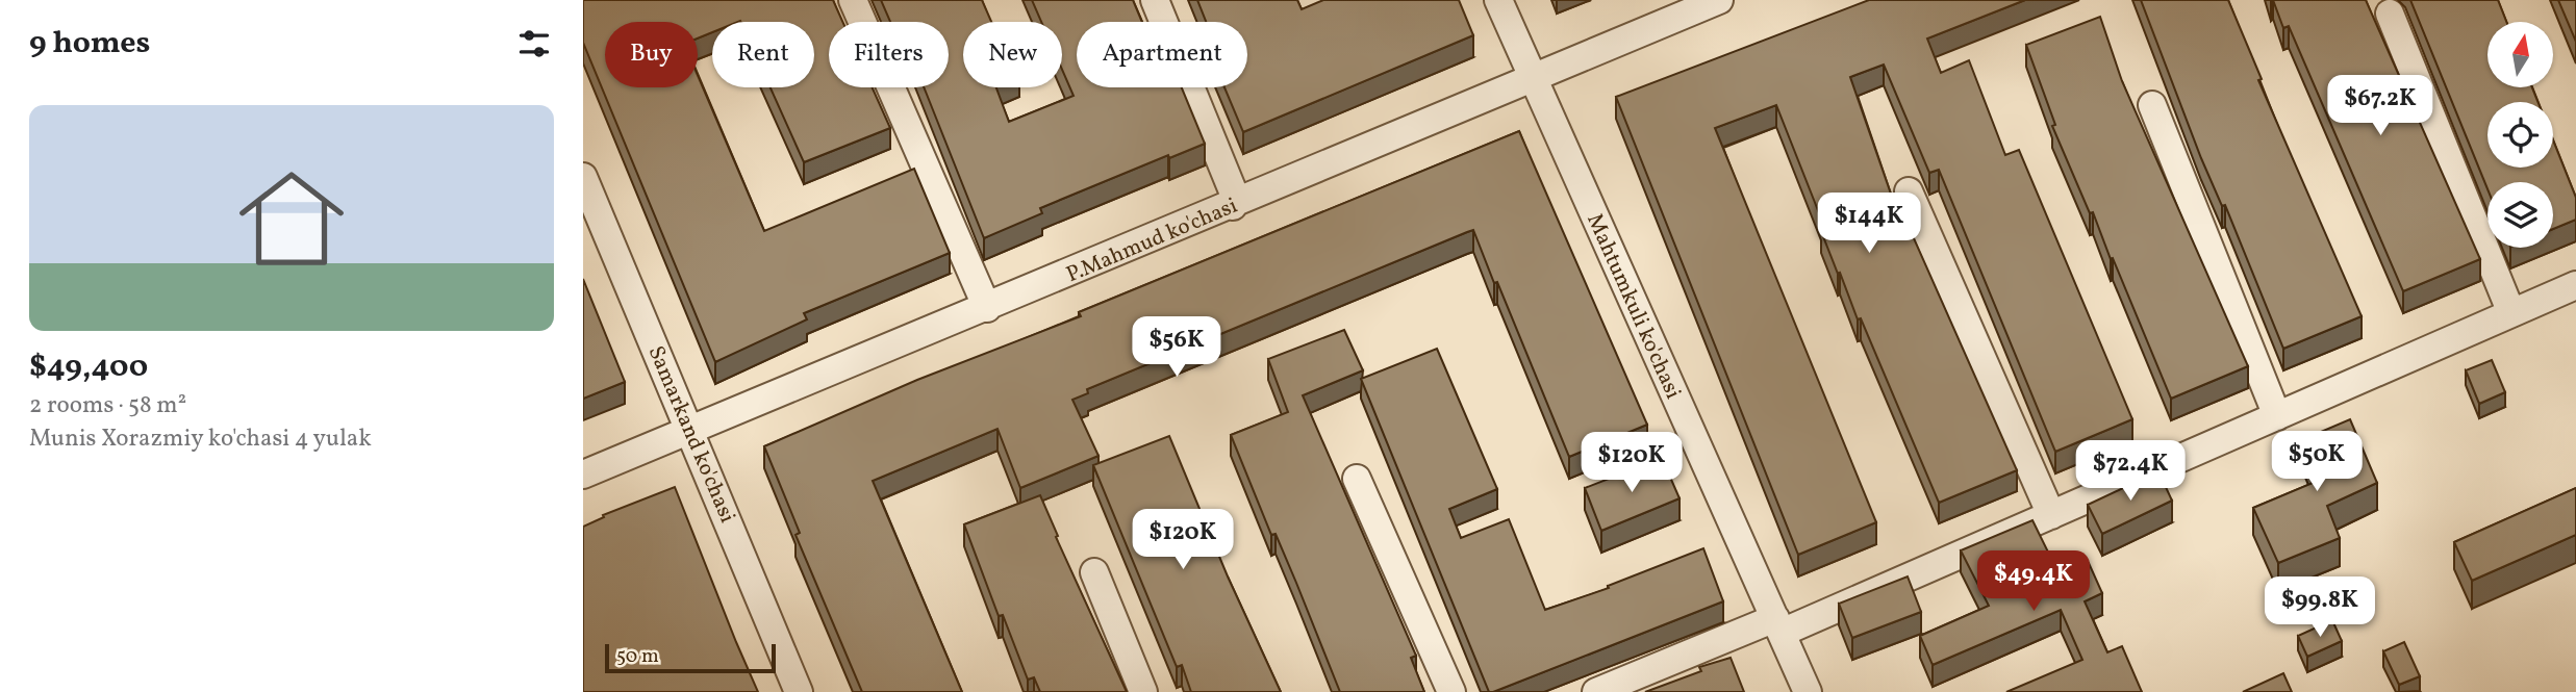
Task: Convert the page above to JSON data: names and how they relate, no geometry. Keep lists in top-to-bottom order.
{
  "streets": {
    "street": ["P.Mahmud ko'chasi", "Mahtumkuli ko'chasi", "Samarkand ko'chasi"]
  },
  "crossings": [
    ["P.Mahmud ko'chasi", "Mahtumkuli ko'chasi"],
    ["P.Mahmud ko'chasi", "Samarkand ko'chasi"]
  ],
  "scale_bar": "50 m",
  "north": "top",
  "page": {
    "heading": "9 homes",
    "chip": [
      "Buy",
      "Rent",
      "Filters",
      "New",
      "Apartment"
    ],
    "price": [
      "$67.2K",
      "$144K",
      "$56K",
      "$50K",
      "$120K",
      "$72.4K",
      "$120K",
      "$49.4K",
      "$99.8K"
    ],
    "list": [
      {
        "name": "$49,400",
        "note": "2 rooms · 58 m² · Munis Xorazmiy ko'chasi 4 yulak"
      }
    ],
    "scale": "50 m"
  }
}
